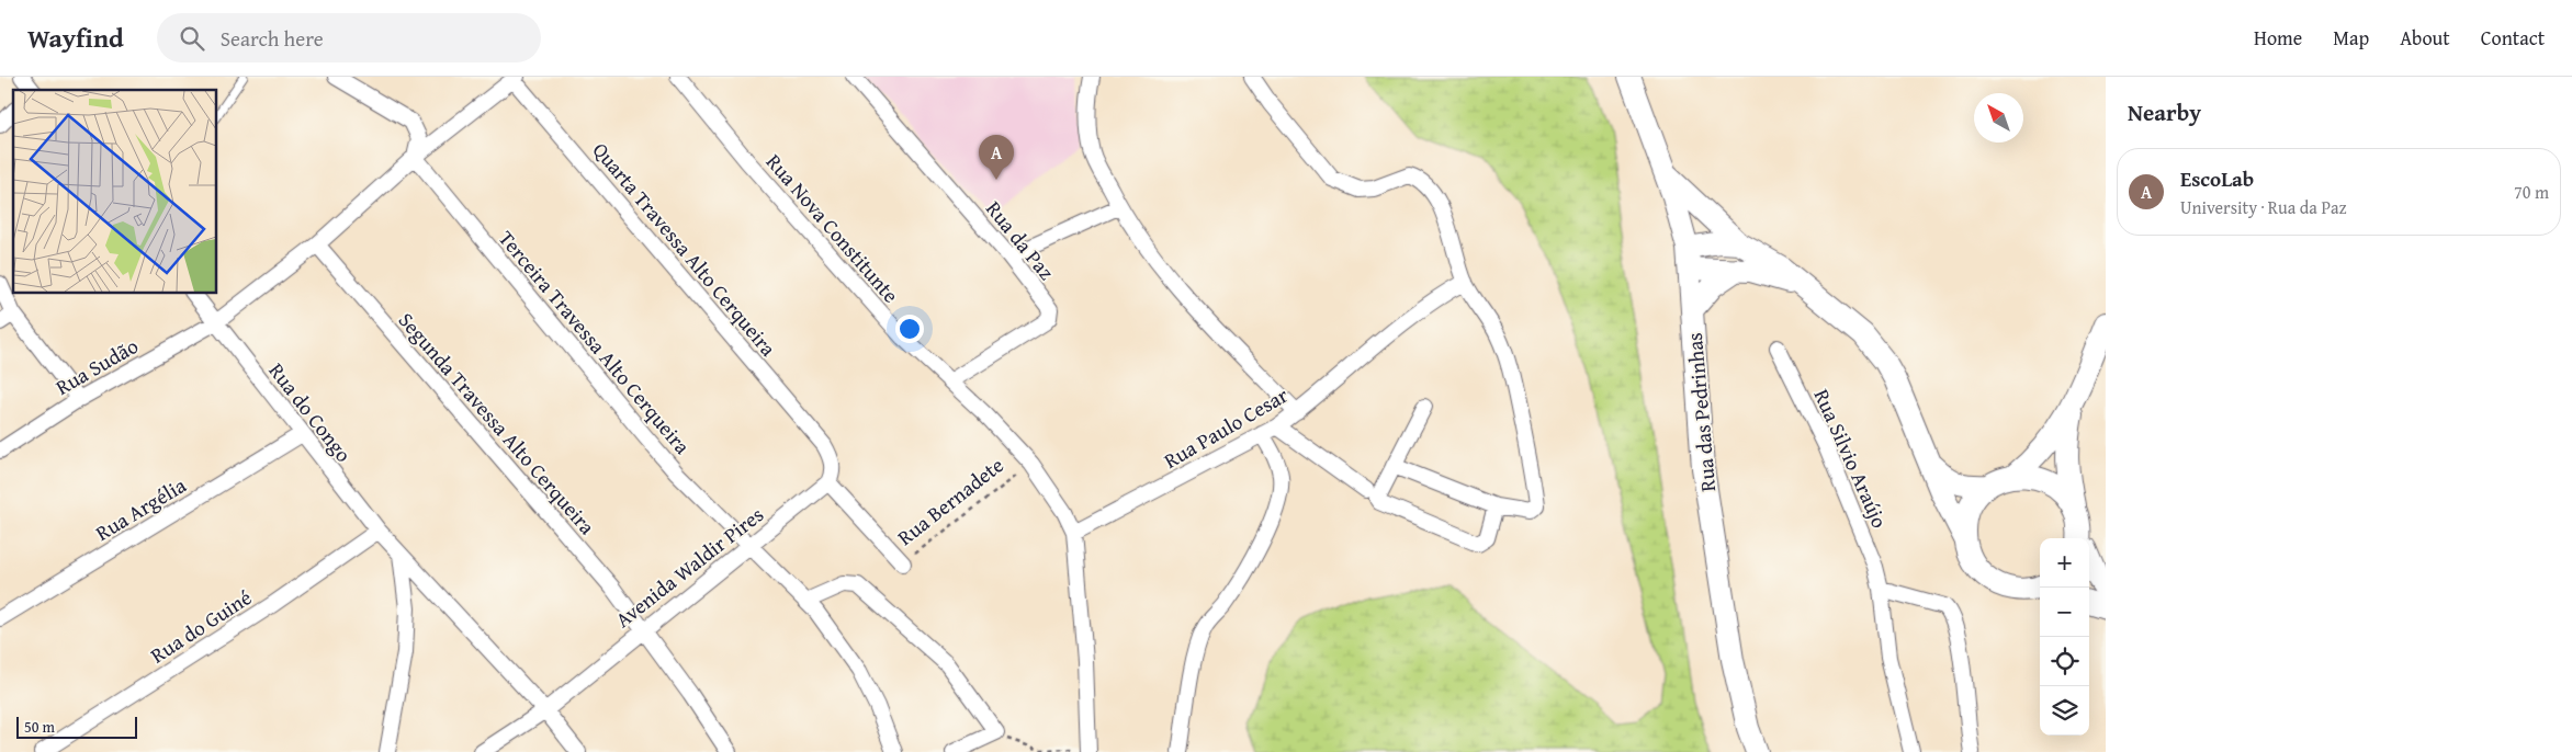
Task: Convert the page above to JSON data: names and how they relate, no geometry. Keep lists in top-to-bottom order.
{
  "streets": {
    "main road": ["Rua das Pedrinhas"],
    "street": [
      "Rua Nova Constitunte",
      "Rua da Paz",
      "Quarta Travessa Alto Cerqueira",
      "Terceira Travessa Alto Cerqueira",
      "Rua Sudão",
      "Rua do Congo",
      "Segunda Travessa Alto Cerqueira",
      "Rua Paulo Cesar",
      "Rua Silvio Araújo",
      "Rua Bernadete",
      "Rua Argélia",
      "Avenida Waldir Pires",
      "Rua do Guiné"
    ]
  },
  "crossings": [
    ["Rua Nova Constitunte", "Rua da Paz"],
    ["Rua Nova Constitunte", "Rua Paulo Cesar"],
    ["Rua Nova Constitunte", "Rua Bernadete"],
    ["Quarta Travessa Alto Cerqueira", "Rua Sudão"],
    ["Quarta Travessa Alto Cerqueira", "Rua Bernadete"],
    ["Quarta Travessa Alto Cerqueira", "Avenida Waldir Pires"],
    ["Terceira Travessa Alto Cerqueira", "Rua Sudão"],
    ["Terceira Travessa Alto Cerqueira", "Avenida Waldir Pires"],
    ["Rua Sudão", "Rua do Congo"],
    ["Rua Sudão", "Segunda Travessa Alto Cerqueira"],
    ["Rua do Congo", "Rua Argélia"],
    ["Rua do Congo", "Avenida Waldir Pires"],
    ["Rua do Congo", "Rua do Guiné"],
    ["Segunda Travessa Alto Cerqueira", "Avenida Waldir Pires"],
    ["Rua Bernadete", "Avenida Waldir Pires"]
  ],
  "scale_bar": "50 m",
  "north": "top left",
  "page": {
    "header": "Wayfind",
    "search": "Search here",
    "nav": [
      "Home",
      "Map",
      "About",
      "Contact"
    ],
    "heading": "Nearby",
    "pins": "A",
    "list": [
      {
        "mark": "A",
        "name": "EscoLab",
        "note": "University · Rua da Paz",
        "value": "70 m"
      }
    ],
    "map_buttons": ["+", "−"],
    "scale": "50 m"
  }
}
